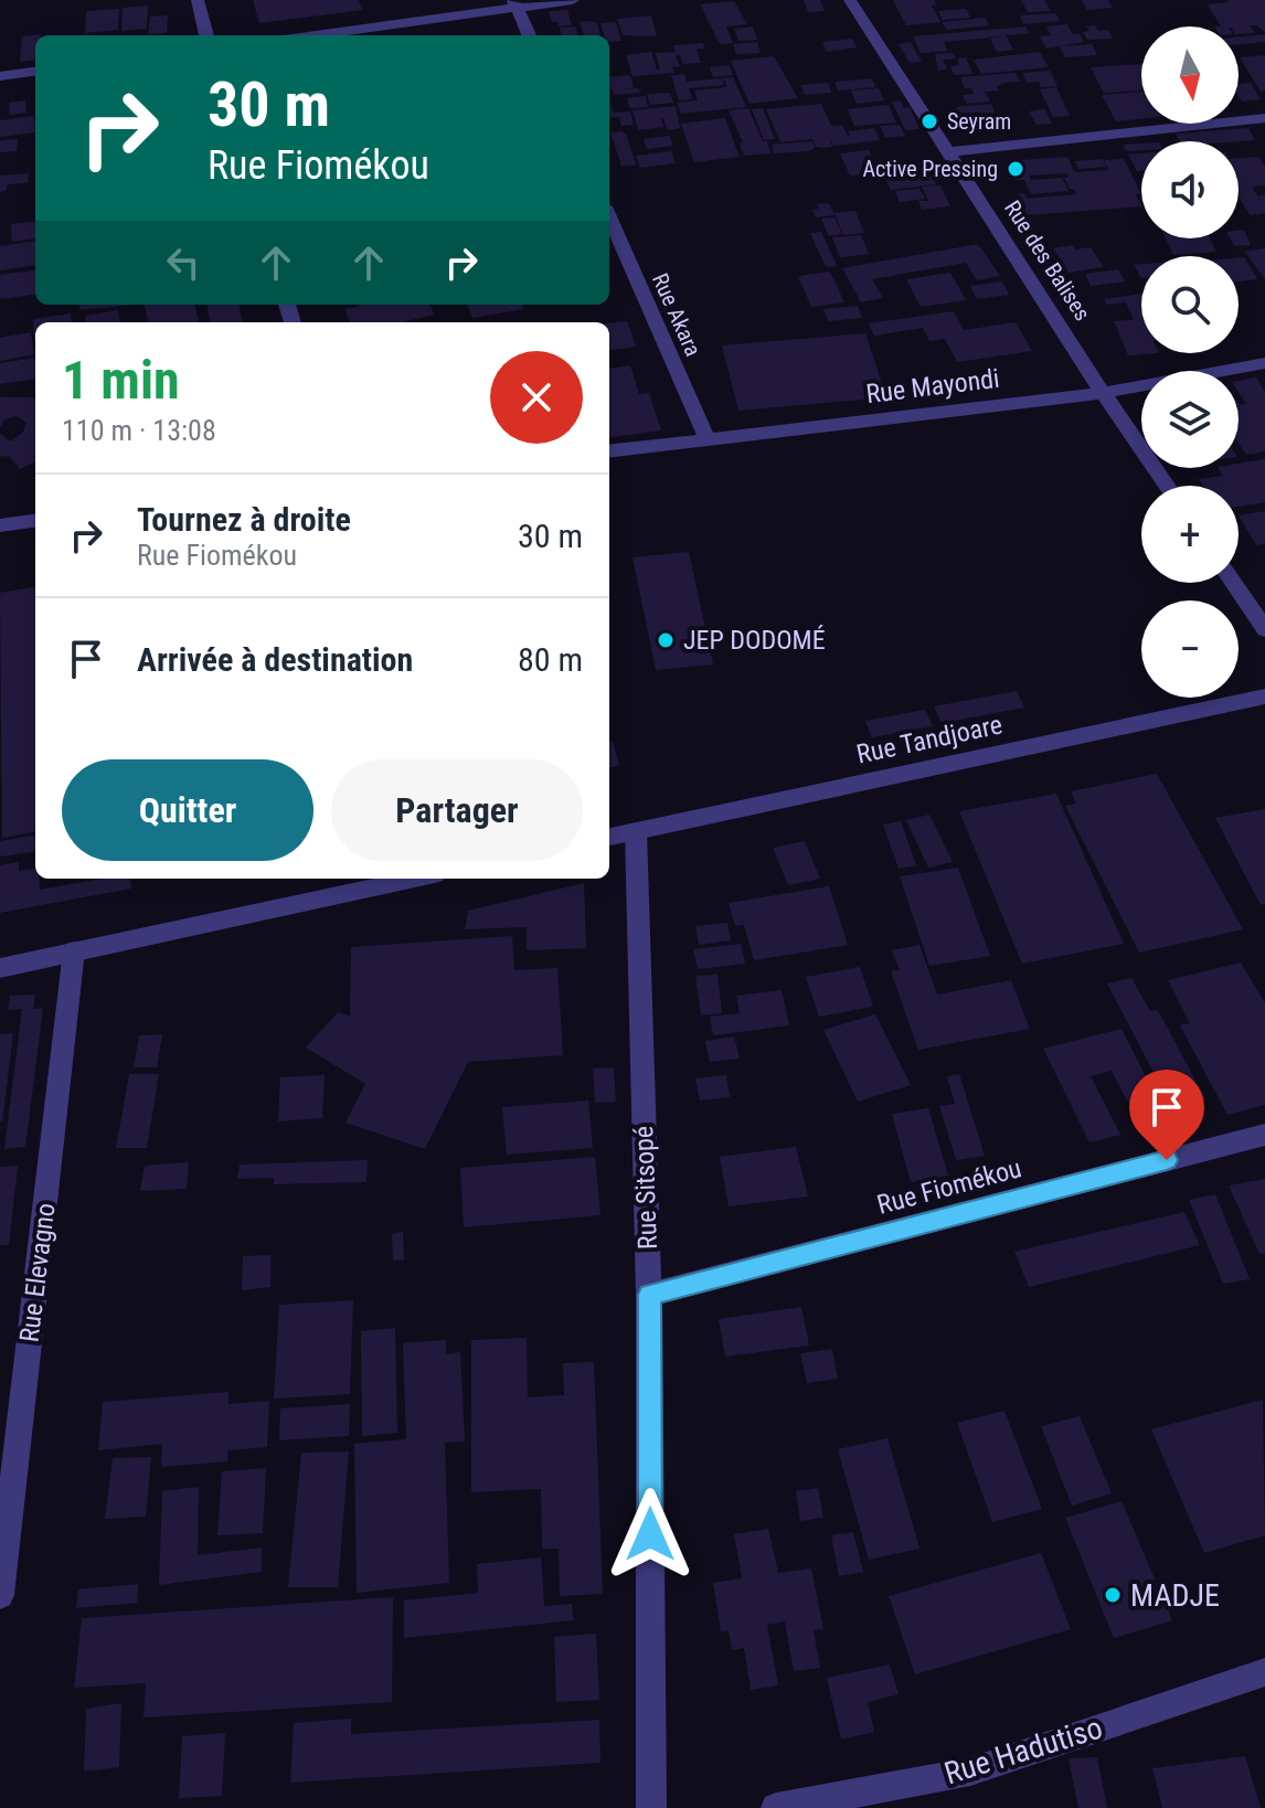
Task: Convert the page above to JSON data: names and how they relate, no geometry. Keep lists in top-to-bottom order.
{
  "streets": {
    "street": [
      "Rue des Balises",
      "Rue Akara",
      "Rue Mayondi",
      "Rue Tandjoare",
      "Rue Fiomékou",
      "Rue Sitsopé",
      "Rue Elevagno",
      "Rue Hadutiso"
    ]
  },
  "crossings": [
    ["Rue des Balises", "Rue Mayondi"],
    ["Rue Akara", "Rue Mayondi"],
    ["Rue Tandjoare", "Rue Sitsopé"],
    ["Rue Fiomékou", "Rue Sitsopé"]
  ],
  "places": [
    "Seyram",
    "Active Pressing",
    "JEP DODOMÉ",
    "MADJE"
  ],
  "north": "bottom",
  "page": {
    "map_buttons": ["+", "−"],
    "turn": ["30 m", "Rue Fiomékou"],
    "heading": ["1 min", "110 m · 13:08"],
    "list": [
      {
        "name": "Tournez à droite",
        "note": "Rue Fiomékou",
        "value": "30 m"
      },
      {
        "name": "Arrivée à destination",
        "value": "80 m"
      }
    ],
    "buttons": ["Quitter", "Partager"]
  }
}
